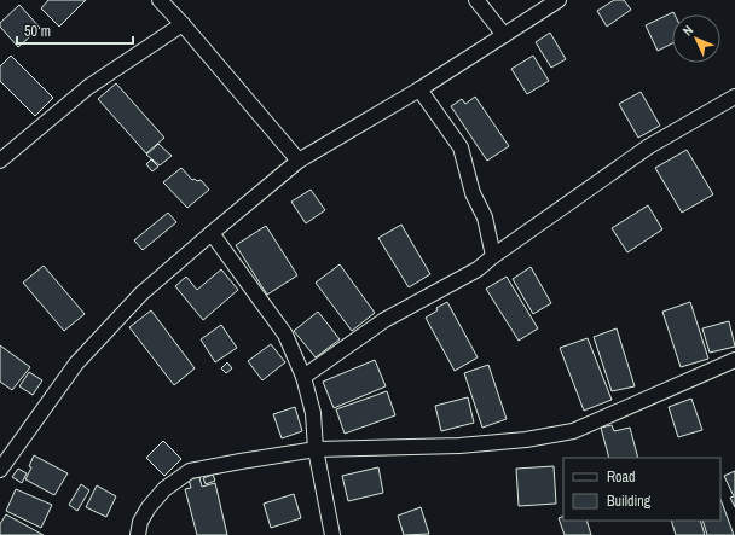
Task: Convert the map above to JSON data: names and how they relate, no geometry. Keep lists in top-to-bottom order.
{
  "legend": ["Road", "Building"],
  "scale_bar": "50 m",
  "north": "top left"
}
